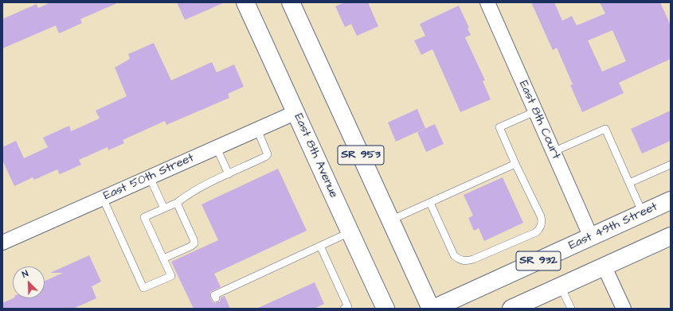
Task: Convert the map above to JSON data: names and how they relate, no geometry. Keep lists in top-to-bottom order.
{
  "streets": {
    "main road": [
      "SR 953",
      "East 8th Avenue",
      "East 49th Street",
      "SR 932"
    ],
    "street": ["East 8th Court", "East 50th Street"]
  },
  "crossings": [
    ["East 8th Court", "East 49th Street"],
    ["East 8th Avenue", "East 50th Street"]
  ],
  "north": "top left"
}
